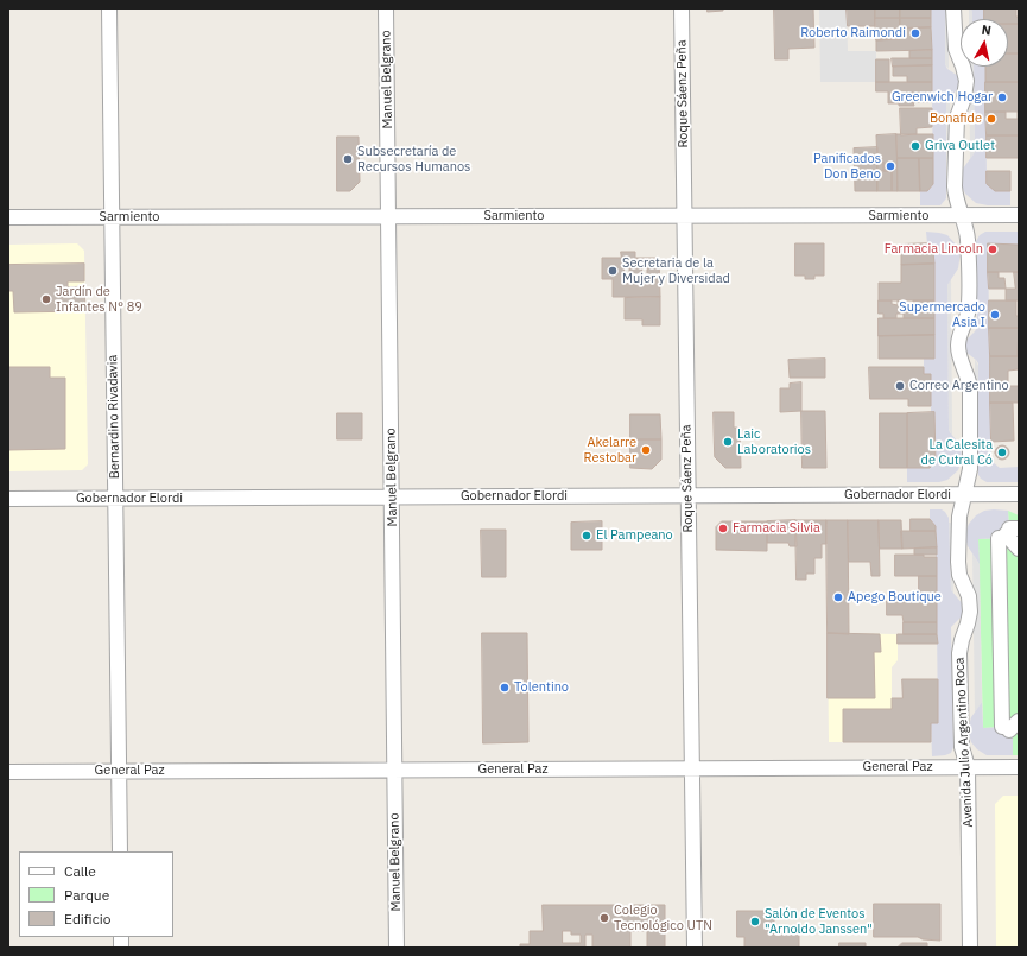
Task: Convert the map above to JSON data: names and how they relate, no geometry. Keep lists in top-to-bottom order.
{
  "streets": {
    "street": [
      "Manuel Belgrano",
      "Roque Sáenz Peña",
      "Sarmiento",
      "Bernardino Rivadavia",
      "Gobernador Elordi",
      "Avenida Julio Argentino Roca",
      "General Paz"
    ]
  },
  "crossings": [
    ["Manuel Belgrano", "Sarmiento"],
    ["Manuel Belgrano", "Gobernador Elordi"],
    ["Manuel Belgrano", "General Paz"],
    ["Roque Sáenz Peña", "Sarmiento"],
    ["Roque Sáenz Peña", "Gobernador Elordi"],
    ["Roque Sáenz Peña", "General Paz"],
    ["Sarmiento", "Bernardino Rivadavia"],
    ["Sarmiento", "Avenida Julio Argentino Roca"],
    ["Bernardino Rivadavia", "Gobernador Elordi"],
    ["Bernardino Rivadavia", "General Paz"],
    ["Gobernador Elordi", "Avenida Julio Argentino Roca"],
    ["Avenida Julio Argentino Roca", "General Paz"]
  ],
  "places": [
    "Roberto Raimondi",
    "Greenwich Hogar",
    "Bonafide",
    "Griva Outlet",
    "Subsecretaría de Recursos Humanos",
    "Panificados Don Beno",
    "Farmacia Lincoln",
    "Secretaria de la Mujer y Diversidad",
    "Jardín de Infantes N° 89",
    "Supermercado Asia I",
    "Correo Argentino",
    "Laic Laboratorios",
    "Akelarre Restobar",
    "La Calesita de Cutral Có",
    "Farmacia Silvia",
    "El Pampeano",
    "Apego Boutique",
    "Tolentino",
    "Colegio Tecnológico UTN",
    "Salón de Eventos \"Arnoldo Janssen\""
  ],
  "legend": ["Calle", "Parque", "Edificio"],
  "north": "top"
}
